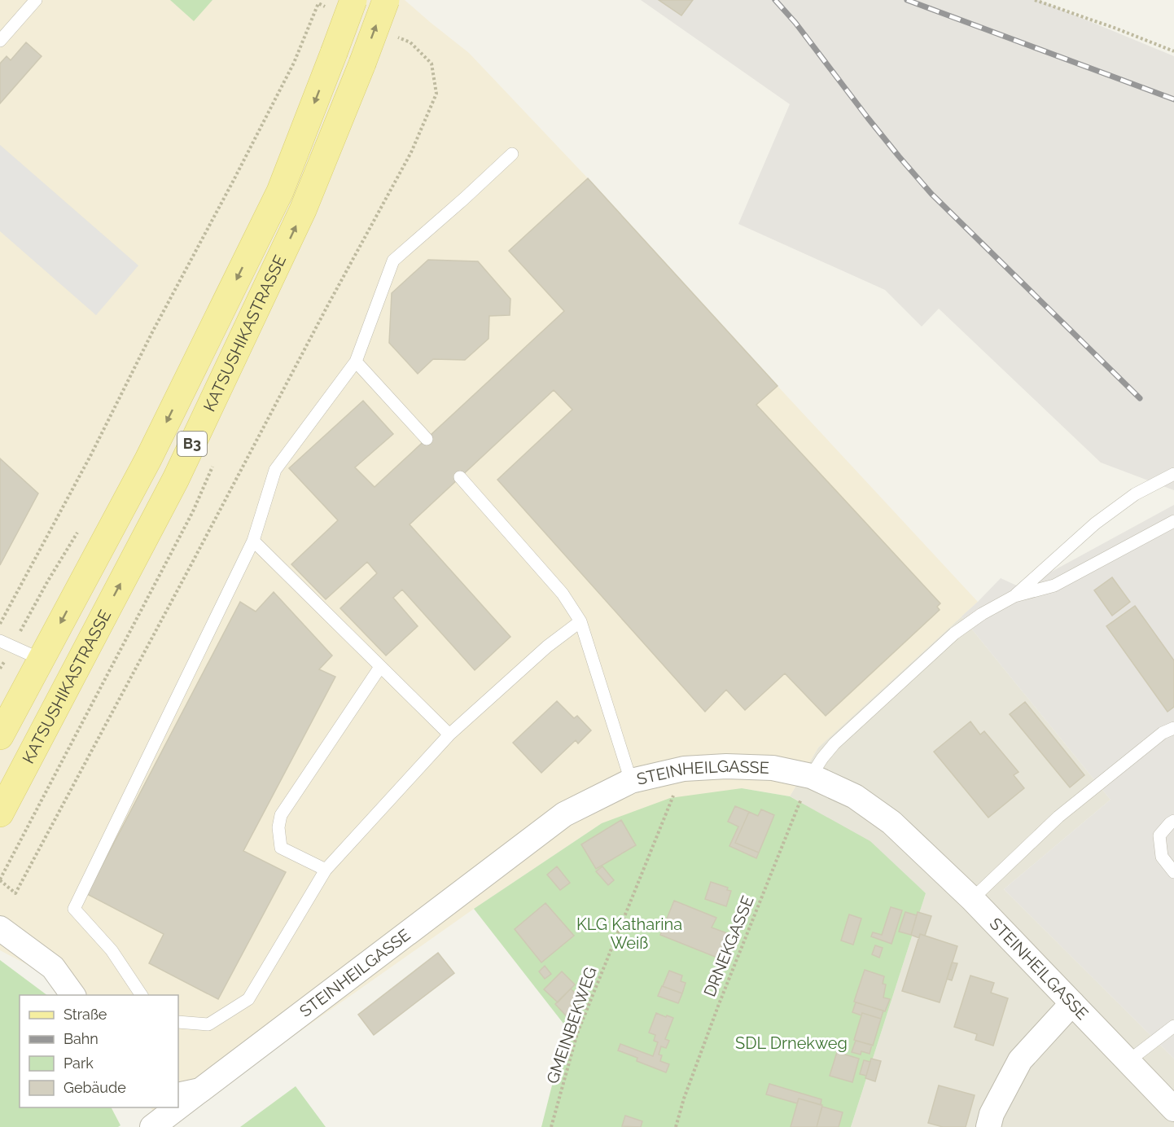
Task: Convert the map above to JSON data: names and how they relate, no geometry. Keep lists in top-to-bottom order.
{
  "streets": {
    "main road": ["KATSUSHIKASTRASSE", "B3"],
    "street": ["STEINHEILGASSE"],
    "path": ["DRNEKGASSE", "GMEINBEKWEG"]
  },
  "crossings": [
    ["STEINHEILGASSE", "DRNEKGASSE"],
    ["STEINHEILGASSE", "GMEINBEKWEG"]
  ],
  "parks": ["KLG Katharina Weiß", "SDL Drnekweg"],
  "legend": [
    "Straße",
    "Bahn",
    "Park",
    "Gebäude"
  ]
}
